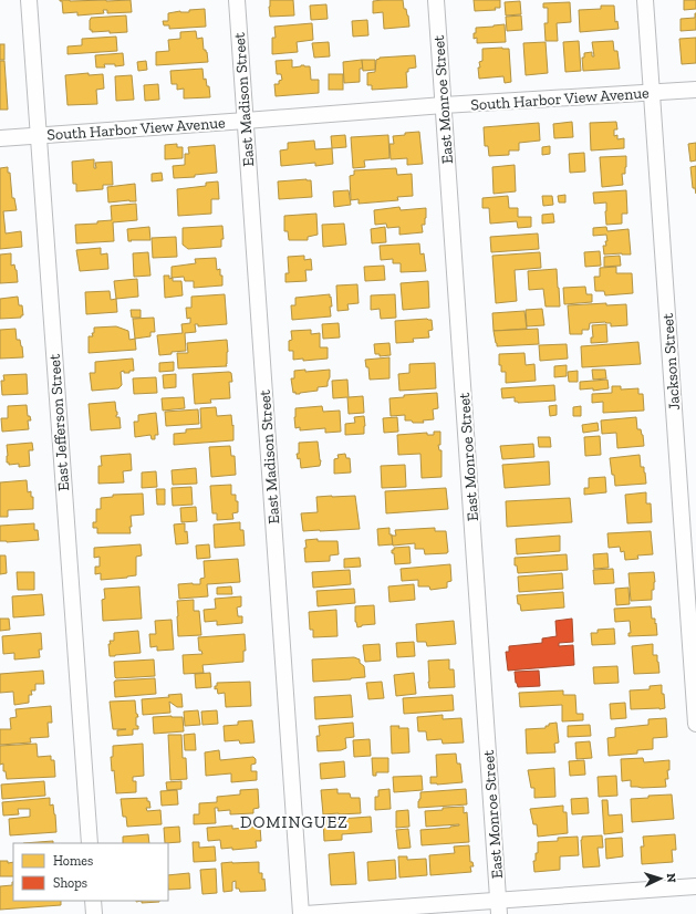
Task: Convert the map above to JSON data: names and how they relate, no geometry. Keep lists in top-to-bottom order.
{
  "streets": {
    "street": [
      "South Harbor View Avenue",
      "East Madison Street",
      "East Monroe Street",
      "Jackson Street",
      "East Jefferson Street"
    ]
  },
  "crossings": [
    ["South Harbor View Avenue", "East Madison Street"],
    ["South Harbor View Avenue", "East Monroe Street"],
    ["South Harbor View Avenue", "Jackson Street"],
    ["South Harbor View Avenue", "East Jefferson Street"]
  ],
  "districts": ["DOMINGUEZ"],
  "legend": ["Homes", "Shops"],
  "north": "right"
}
